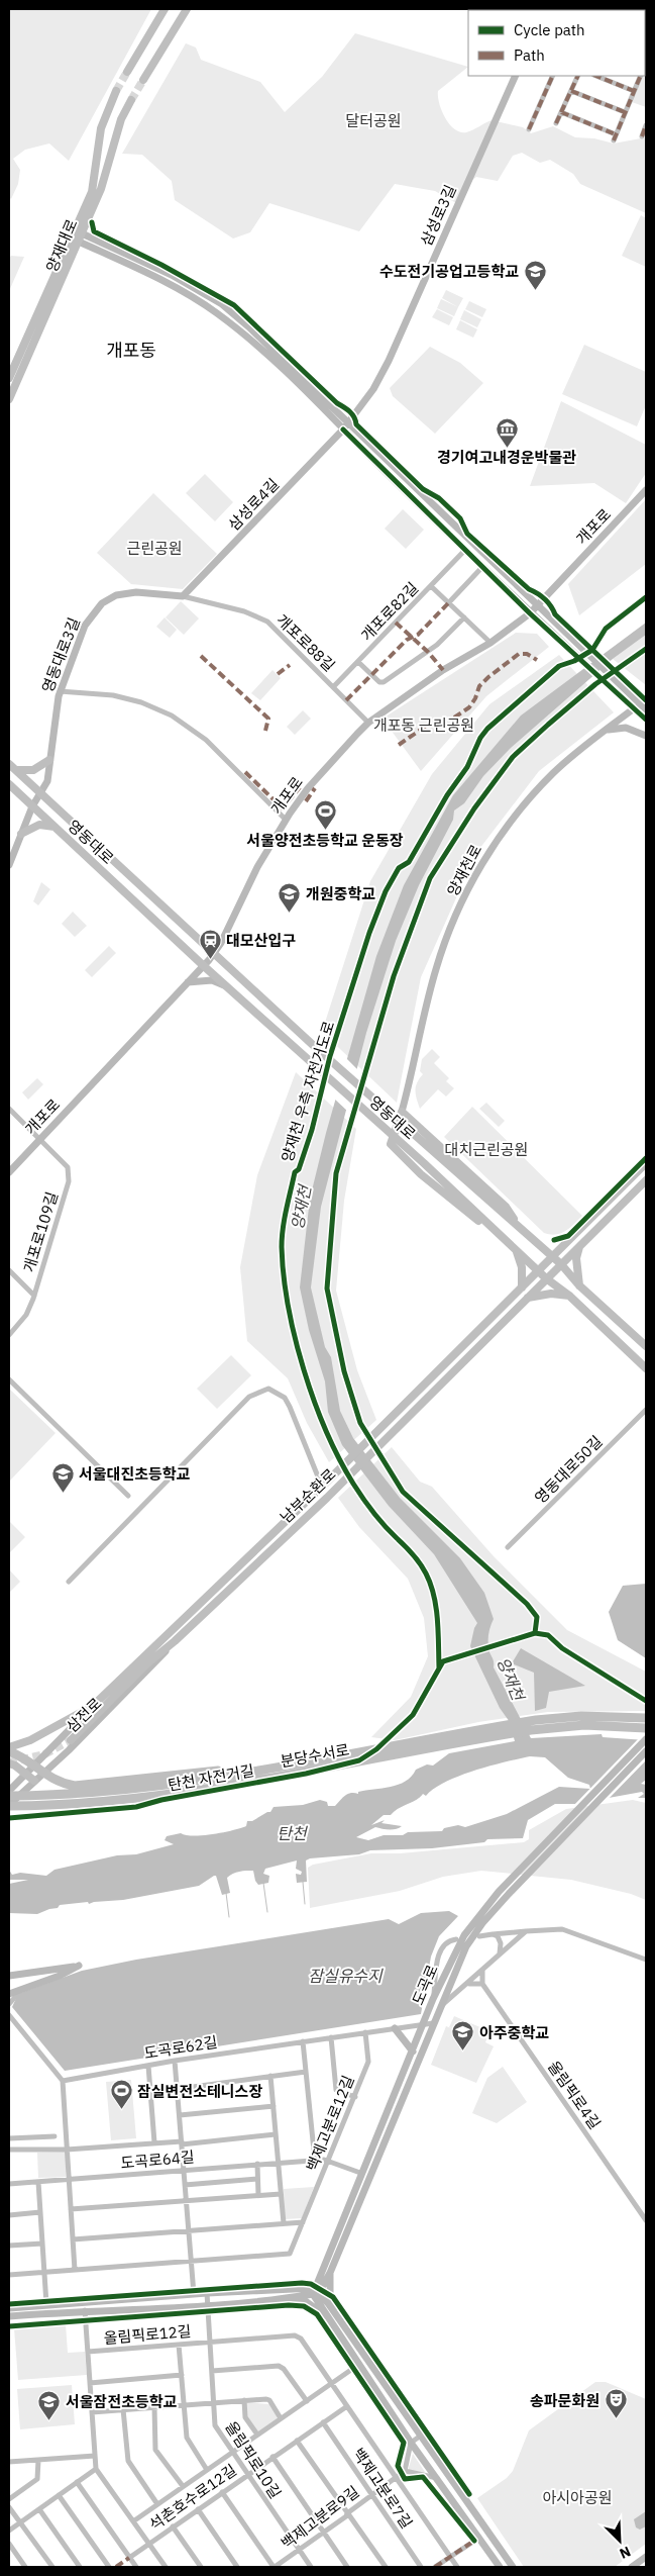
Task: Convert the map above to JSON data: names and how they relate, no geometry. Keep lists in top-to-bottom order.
{
  "streets": {
    "highway": ["분당수서로"],
    "main road": [
      "삼성로3길",
      "양재대로",
      "삼성로4길",
      "개포로",
      "영동대로3길",
      "영동대로",
      "양재천로",
      "남부순환로",
      "삼전로",
      "도곡로"
    ],
    "street": [
      "개포로82길",
      "개포로88길",
      "개포로109길",
      "영동대로50길",
      "도곡로62길",
      "올림픽로4길",
      "백제고분로12길",
      "도곡로64길",
      "올림픽로12길",
      "올림픽로10길",
      "백제고분로7길",
      "석촌호수로12길",
      "백제고분로9길"
    ],
    "cycle path": ["양재천 우측 자전거도로", "탄천 자전거길"]
  },
  "crossings": [
    ["삼성로3길", "삼성로4길"],
    ["삼성로4길", "개포로88길"],
    ["삼성로4길", "영동대로3길"],
    ["개포로", "개포로82길"],
    ["개포로", "개포로88길"],
    ["개포로", "영동대로"],
    ["개포로", "개포로109길"],
    ["개포로82길", "개포로88길"],
    ["개포로88길", "영동대로3길"],
    ["영동대로3길", "영동대로"],
    ["영동대로", "남부순환로"],
    ["남부순환로", "삼전로"],
    ["삼전로", "분당수서로"],
    ["도곡로", "도곡로62길"],
    ["도곡로", "도곡로64길"],
    ["도곡로62길", "백제고분로12길"],
    ["백제고분로12길", "도곡로64길"],
    ["올림픽로12길", "올림픽로10길"],
    ["올림픽로12길", "백제고분로7길"],
    ["올림픽로10길", "석촌호수로12길"],
    ["올림픽로10길", "백제고분로9길"],
    ["백제고분로7길", "석촌호수로12길"],
    ["백제고분로7길", "백제고분로9길"]
  ],
  "districts": ["개포동"],
  "water": ["양재천", "탄천", "잠실유수지"],
  "parks": [
    "달터공원",
    "근린공원",
    "개포동 근린공원",
    "대치근린공원",
    "아시아공원"
  ],
  "places": {
    "school or university": [
      "수도전기공업고등학교",
      "개원중학교",
      "서울대진초등학교",
      "아주중학교",
      "서울잠전초등학교"
    ],
    "museum": ["경기여고내경운박물관"],
    "sports": ["서울양전초등학교 운동장", "잠실변전소테니스장"],
    "station": ["대모산입구"],
    "theatre": ["송파문화원"]
  },
  "legend": ["Cycle path", "Path"],
  "north": "bottom right"
}
